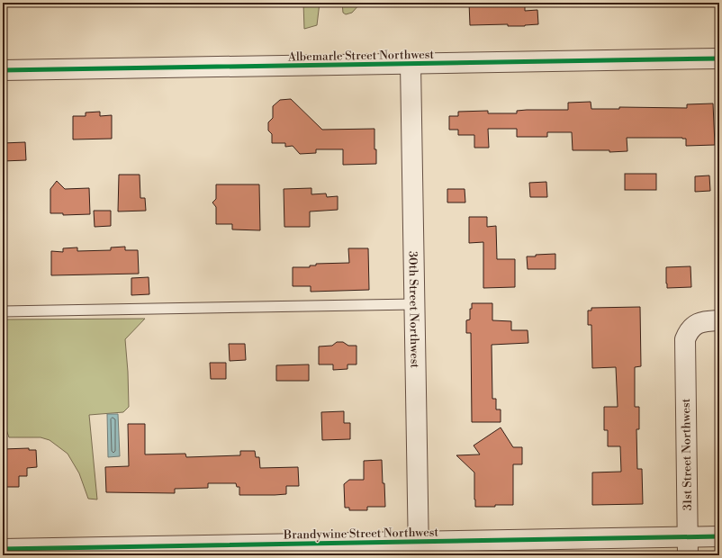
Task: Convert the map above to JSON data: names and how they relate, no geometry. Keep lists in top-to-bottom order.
{
  "streets": {
    "street": [
      "Albemarle Street Northwest",
      "30th Street Northwest",
      "31st Street Northwest",
      "Brandywine Street Northwest"
    ]
  },
  "crossings": [
    ["Albemarle Street Northwest", "30th Street Northwest"],
    ["30th Street Northwest", "Brandywine Street Northwest"],
    ["31st Street Northwest", "Brandywine Street Northwest"]
  ]
}
